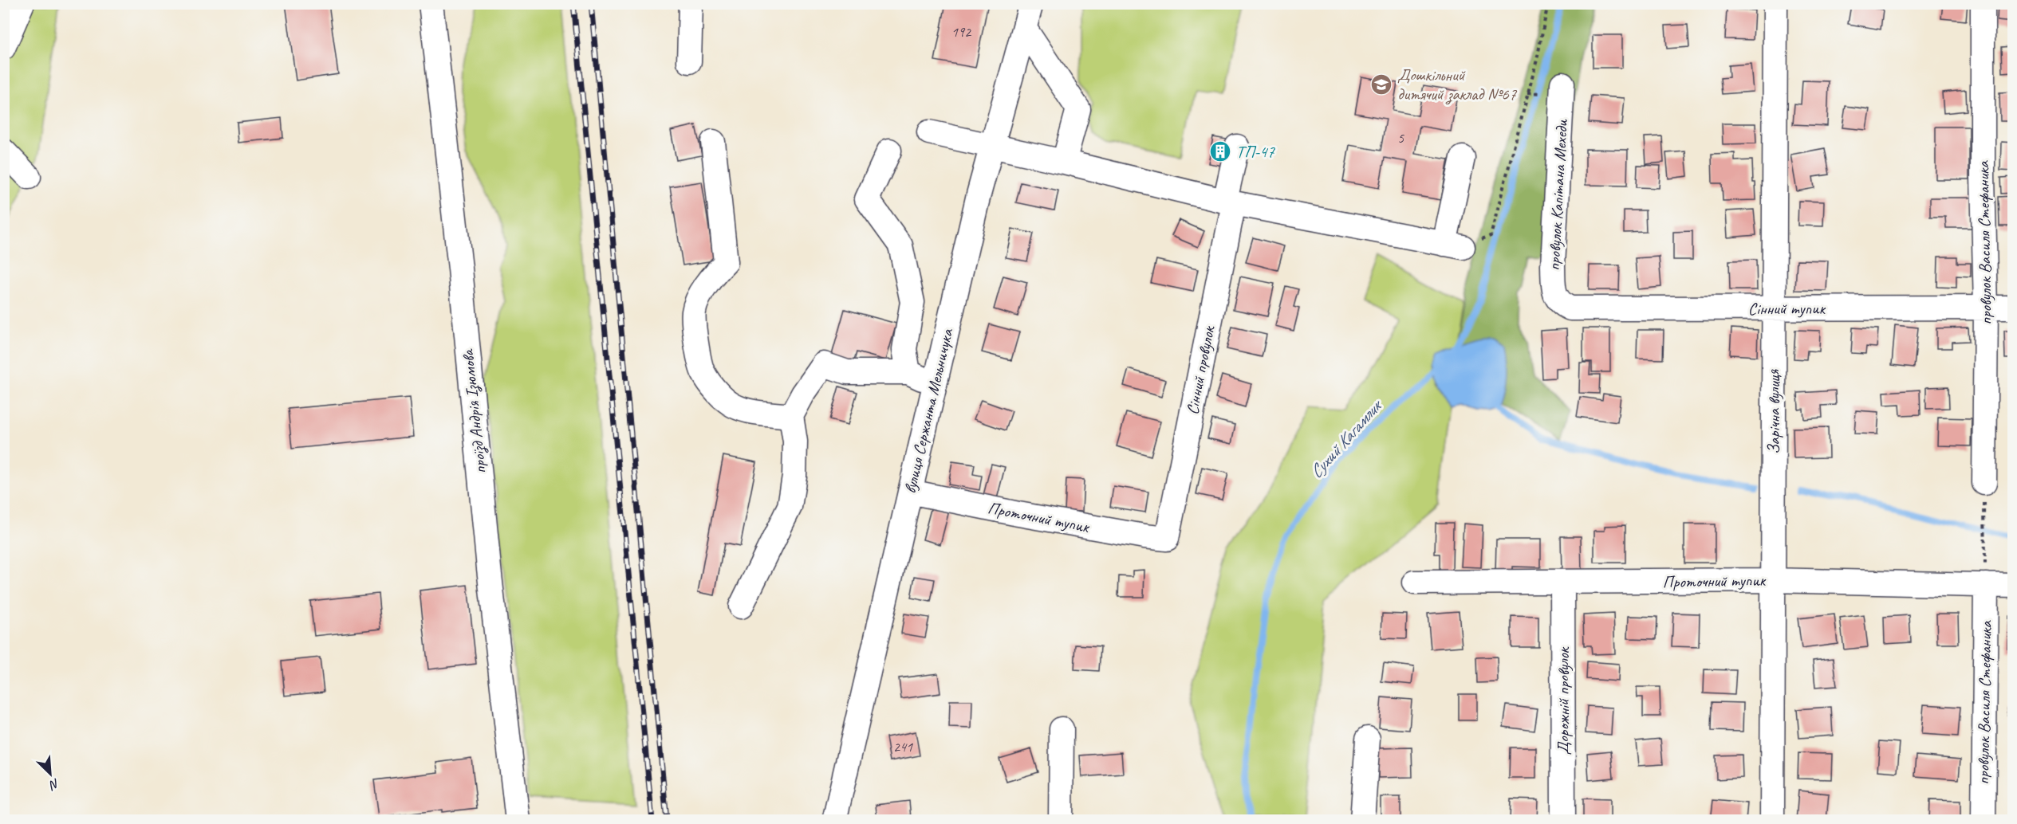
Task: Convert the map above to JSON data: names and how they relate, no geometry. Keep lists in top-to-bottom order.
{
  "streets": {
    "street": [
      "провулок Капітана Мехеди",
      "провулок Василя Стефаника",
      "Сінний тупик",
      "Сінний провулок",
      "вулиця Сержанта Мельничука",
      "проїзд Андрія Ізюмова",
      "Зарічна вулиця",
      "Проточний тупик",
      "Дорожній провулок"
    ]
  },
  "crossings": [
    ["провулок Капітана Мехеди", "Сінний тупик"],
    ["провулок Василя Стефаника", "Сінний тупик"],
    ["провулок Василя Стефаника", "Проточний тупик"],
    ["Сінний тупик", "Зарічна вулиця"],
    ["Сінний провулок", "Проточний тупик"],
    ["вулиця Сержанта Мельничука", "Проточний тупик"],
    ["Зарічна вулиця", "Проточний тупик"],
    ["Проточний тупик", "Дорожній провулок"]
  ],
  "water": ["Сухий Кагамлик"],
  "places": {
    "school or university": ["Дошкільний дитячий заклад №67"],
    "building": ["ТП-47"]
  },
  "house_numbers": ["192", "5", "241"],
  "north": "bottom right"
}
